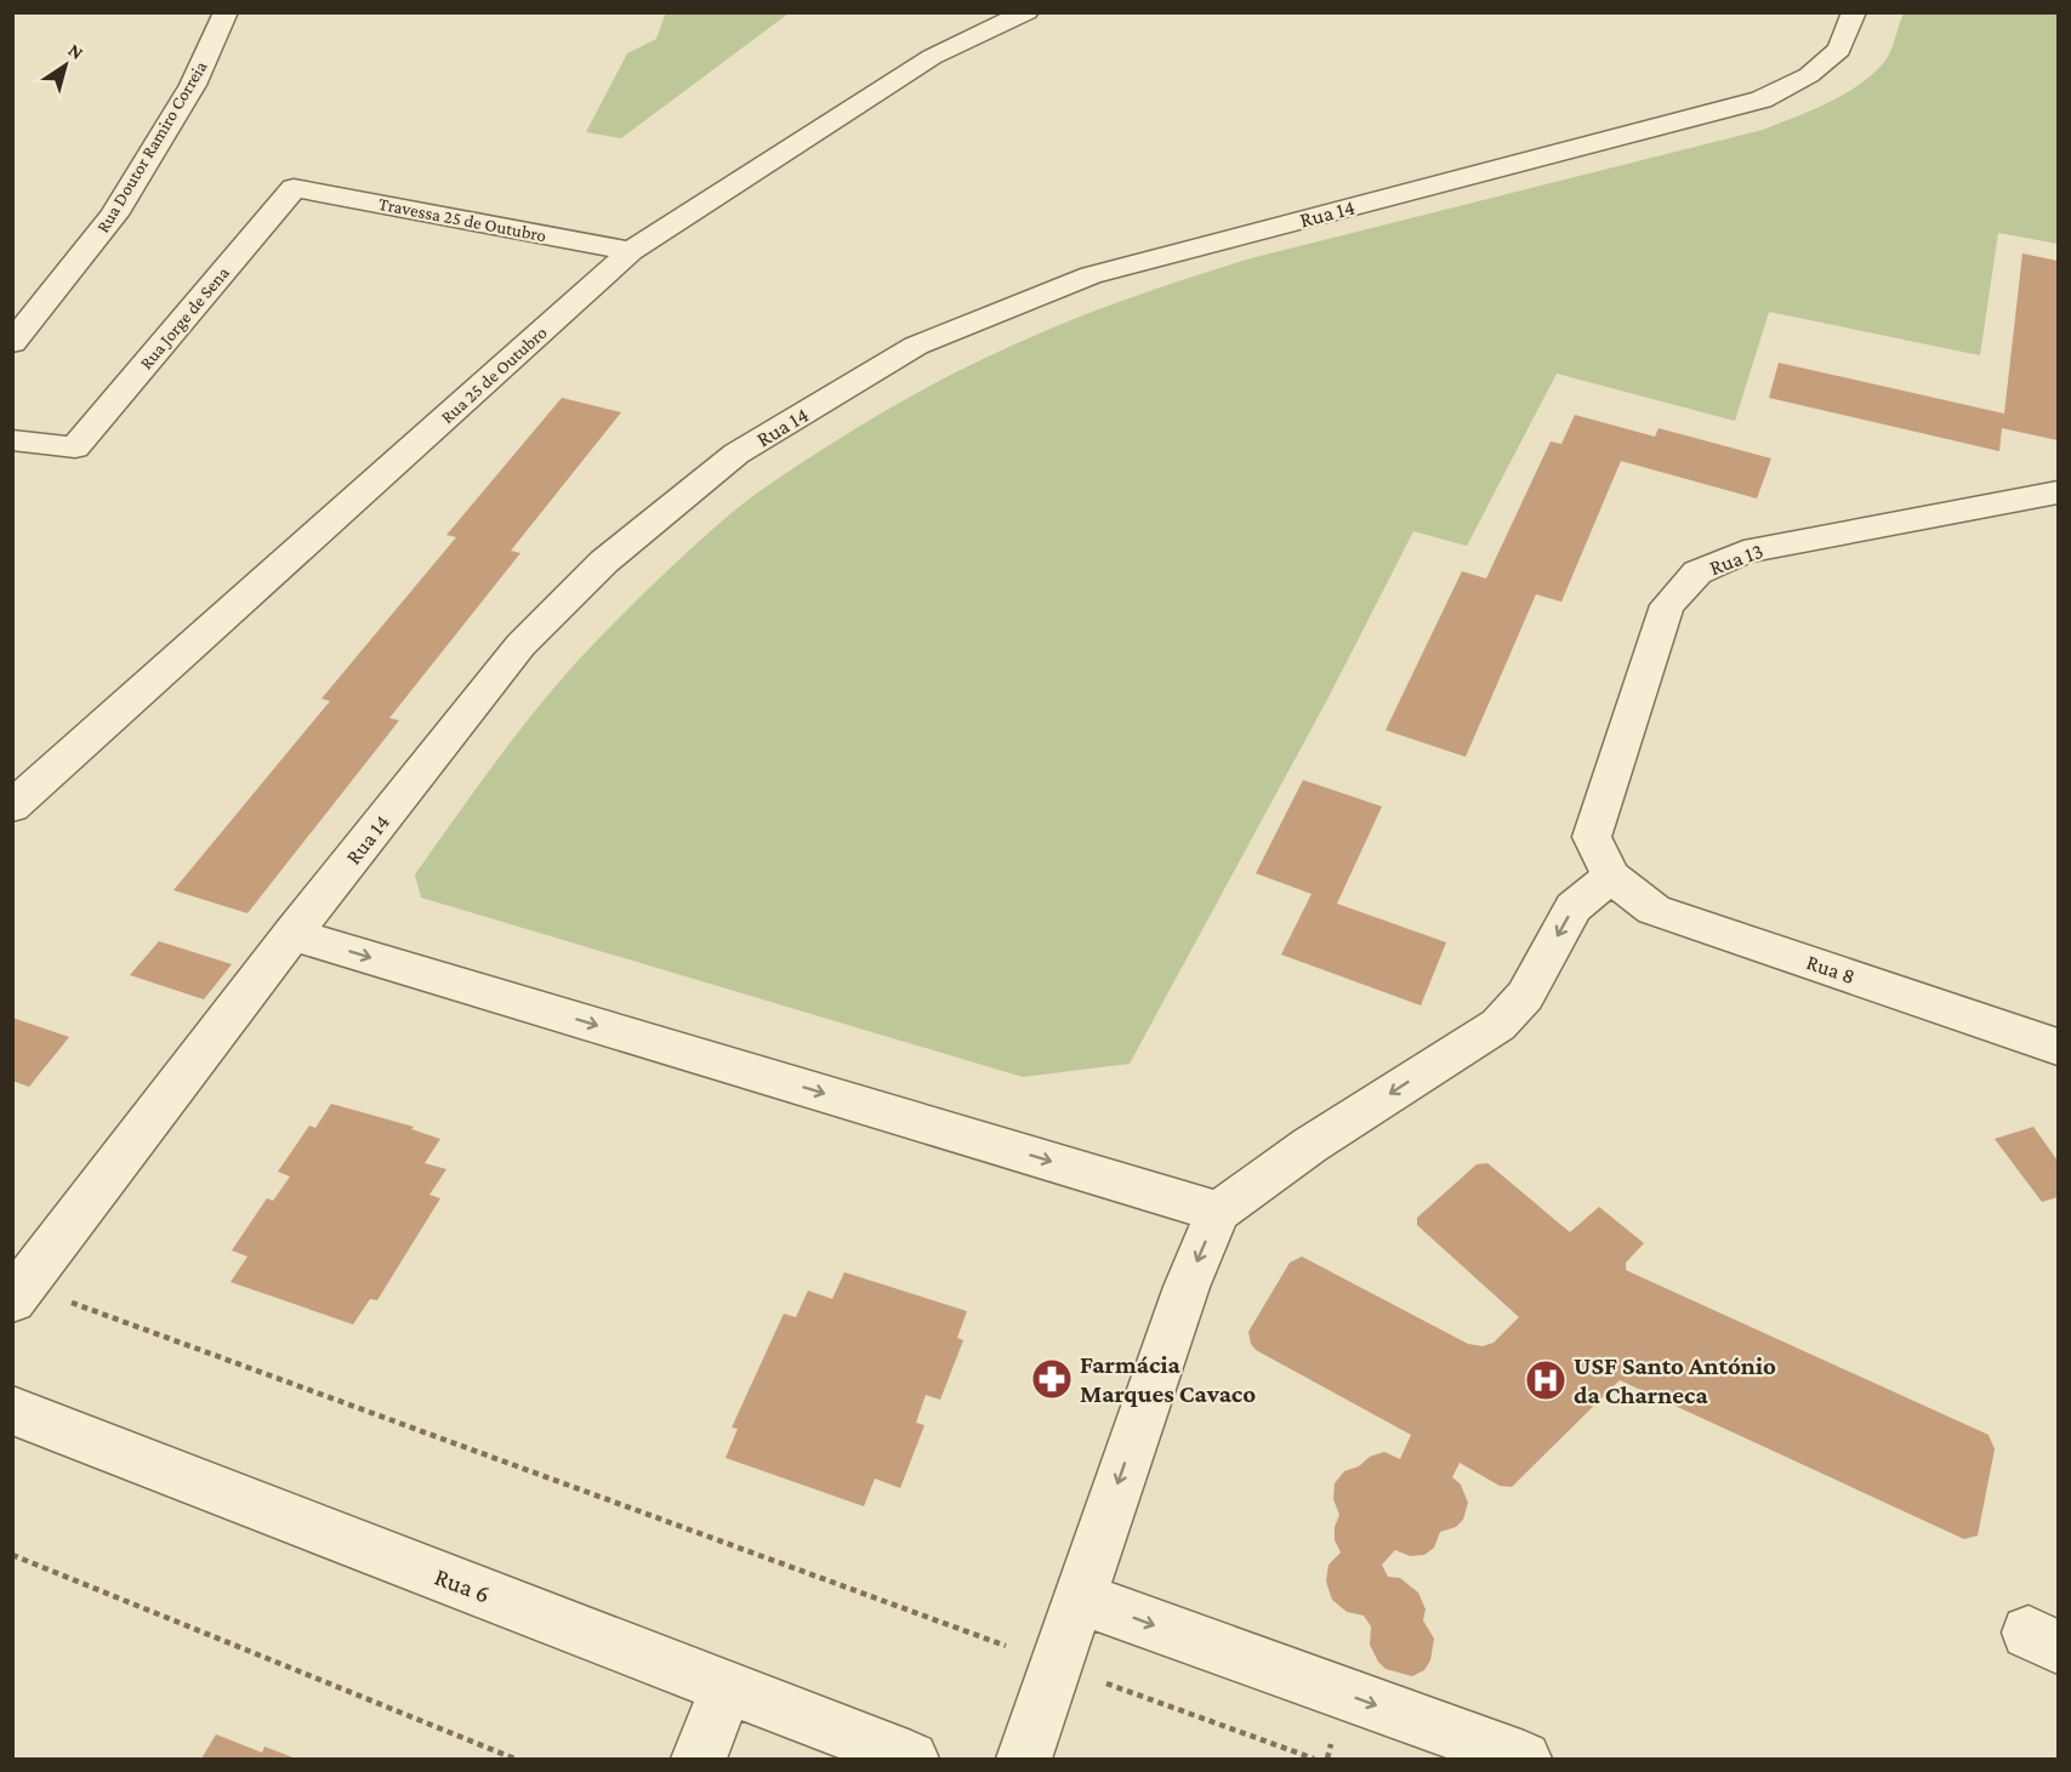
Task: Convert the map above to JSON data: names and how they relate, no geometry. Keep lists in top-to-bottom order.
{
  "streets": {
    "street": [
      "Rua Doutor Ramiro Correia",
      "Rua 14",
      "Travessa 25 de Outubro",
      "Rua Jorge de Sena",
      "Rua 25 de Outubro",
      "Rua 13",
      "Rua 8",
      "Rua 6"
    ]
  },
  "crossings": [
    ["Travessa 25 de Outubro", "Rua Jorge de Sena"],
    ["Travessa 25 de Outubro", "Rua 25 de Outubro"],
    ["Rua 13", "Rua 8"]
  ],
  "places": {
    "pharmacy": ["Farmácia Marques Cavaco"],
    "hospital": ["USF Santo António da Charneca"]
  },
  "north": "top right"
}
